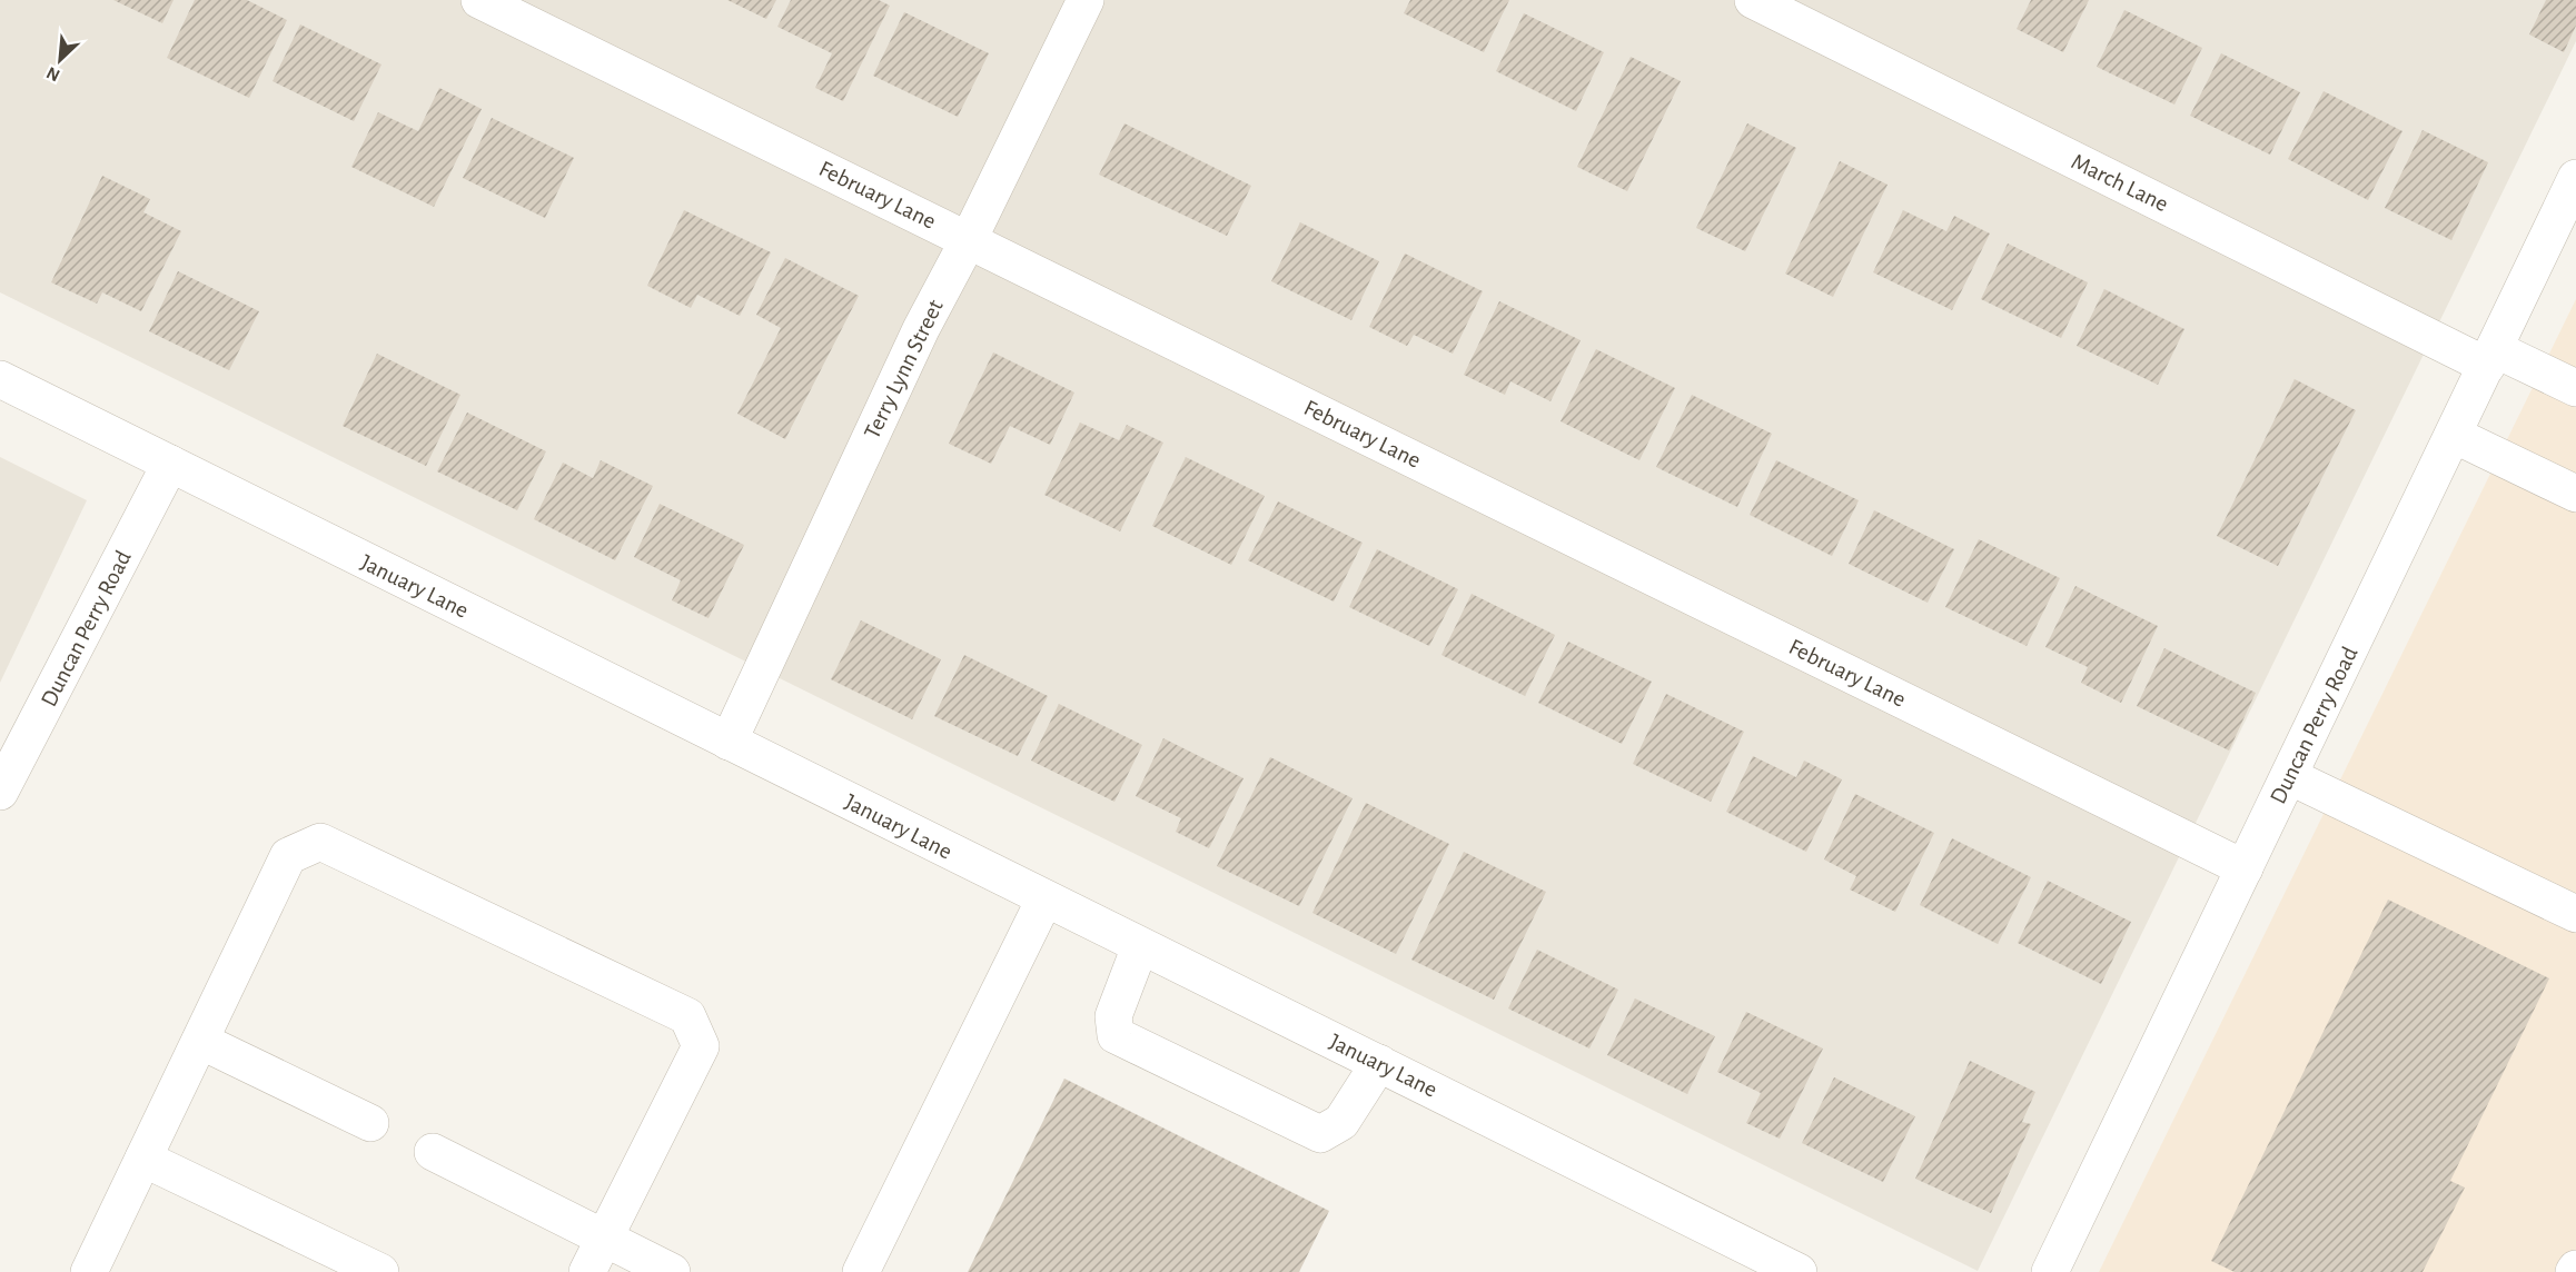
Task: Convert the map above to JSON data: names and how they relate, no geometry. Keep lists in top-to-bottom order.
{
  "streets": {
    "street": [
      "March Lane",
      "February Lane",
      "Terry Lynn Street",
      "January Lane",
      "Duncan Perry Road"
    ]
  },
  "crossings": [
    ["March Lane", "Duncan Perry Road"],
    ["February Lane", "Terry Lynn Street"],
    ["February Lane", "Duncan Perry Road"],
    ["Terry Lynn Street", "January Lane"],
    ["January Lane", "Duncan Perry Road"]
  ],
  "north": "bottom left"
}
